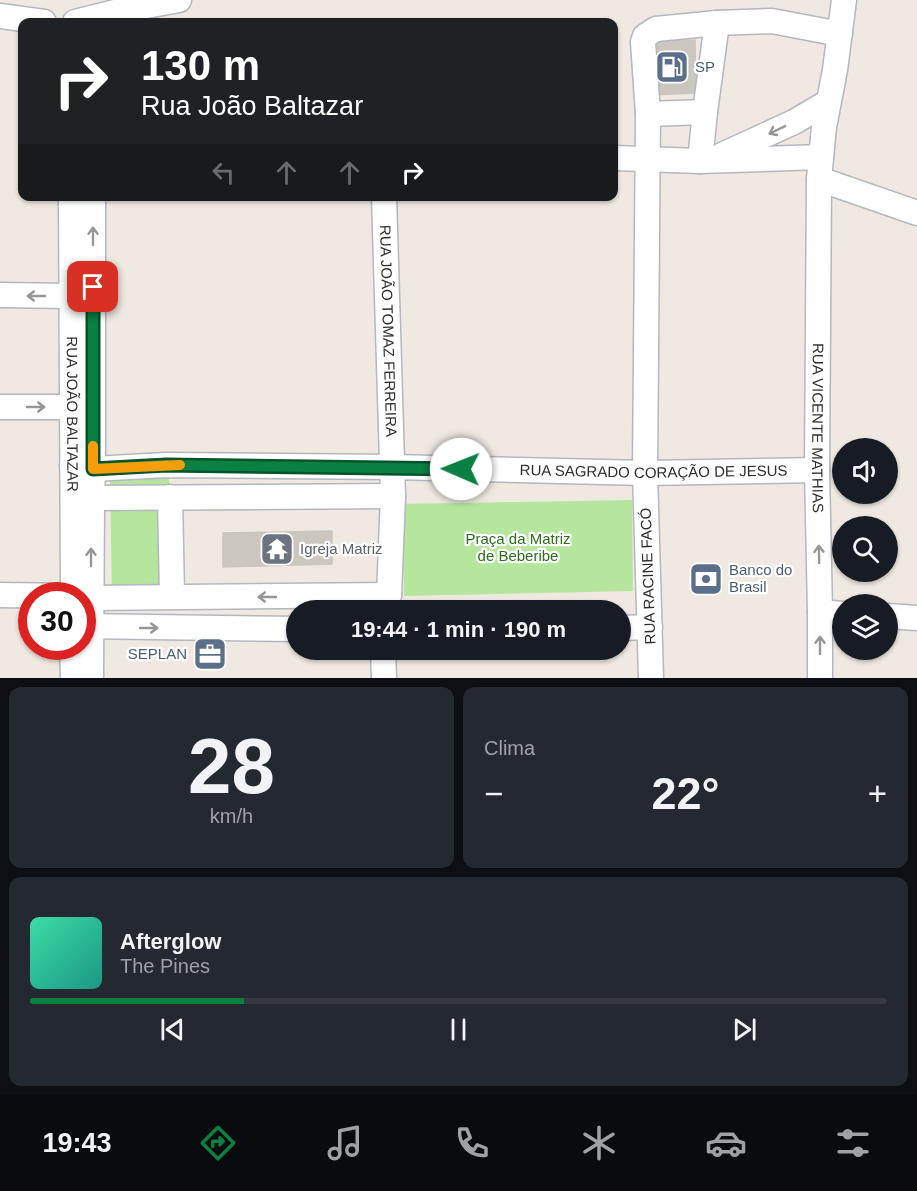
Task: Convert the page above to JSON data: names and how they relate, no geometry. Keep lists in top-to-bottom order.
{
  "streets": {
    "street": [
      "RUA JOÃO TOMAZ FERREIRA",
      "RUA JOÃO BALTAZAR",
      "RUA VICENTE MATHIAS",
      "RUA SAGRADO CORAÇÃO DE JESUS",
      "RUA RACINE FACÓ"
    ]
  },
  "crossings": [
    ["RUA JOÃO TOMAZ FERREIRA", "RUA SAGRADO CORAÇÃO DE JESUS"],
    ["RUA JOÃO BALTAZAR", "RUA SAGRADO CORAÇÃO DE JESUS"],
    ["RUA VICENTE MATHIAS", "RUA SAGRADO CORAÇÃO DE JESUS"],
    ["RUA SAGRADO CORAÇÃO DE JESUS", "RUA RACINE FACÓ"]
  ],
  "parks": ["Praça da Matriz de Beberibe"],
  "places": {
    "fuel station": ["SP"],
    "temple": ["Igreja Matriz"],
    "bank": ["Banco do Brasil"],
    "office": ["SEPLAN"]
  },
  "page": {
    "turn": ["130 m", "Rua João Baltazar"],
    "limit": "30",
    "trip": "19:44 · 1 min · 190 m",
    "tile": [
      ["28", "km/h"],
      "Clima"
    ],
    "heat": ["−", "22°", "+"],
    "song": ["Afterglow", "The Pines"],
    "tabs": "19:43"
  }
}
